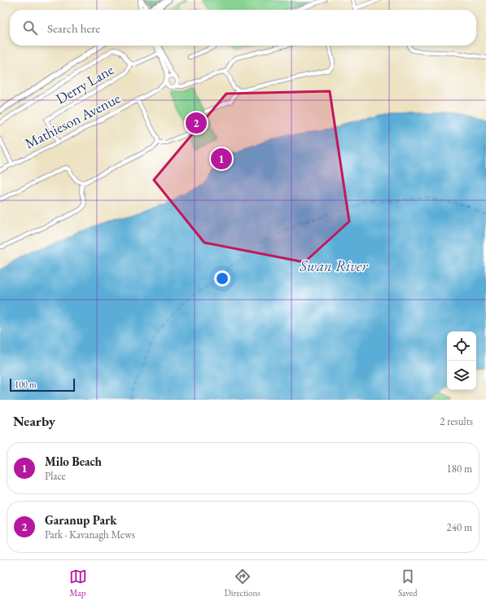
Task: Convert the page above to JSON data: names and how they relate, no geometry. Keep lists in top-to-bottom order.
{
  "streets": {
    "street": ["Derry Lane", "Mathieson Avenue"]
  },
  "crossings": [
    ["Derry Lane", "Mathieson Avenue"]
  ],
  "water": ["Swan River"],
  "scale_bar": "100 m",
  "page": {
    "search": "Search here",
    "pins": ["2", "1"],
    "scale": "100 m",
    "heading": ["Nearby", "2 results"],
    "list": [
      {
        "mark": "1",
        "name": "Milo Beach",
        "note": "Place",
        "value": "180 m"
      },
      {
        "mark": "2",
        "name": "Garanup Park",
        "note": "Park · Kavanagh Mews",
        "value": "240 m"
      }
    ],
    "nav": ["Map", "Directions", "Saved"]
  }
}
